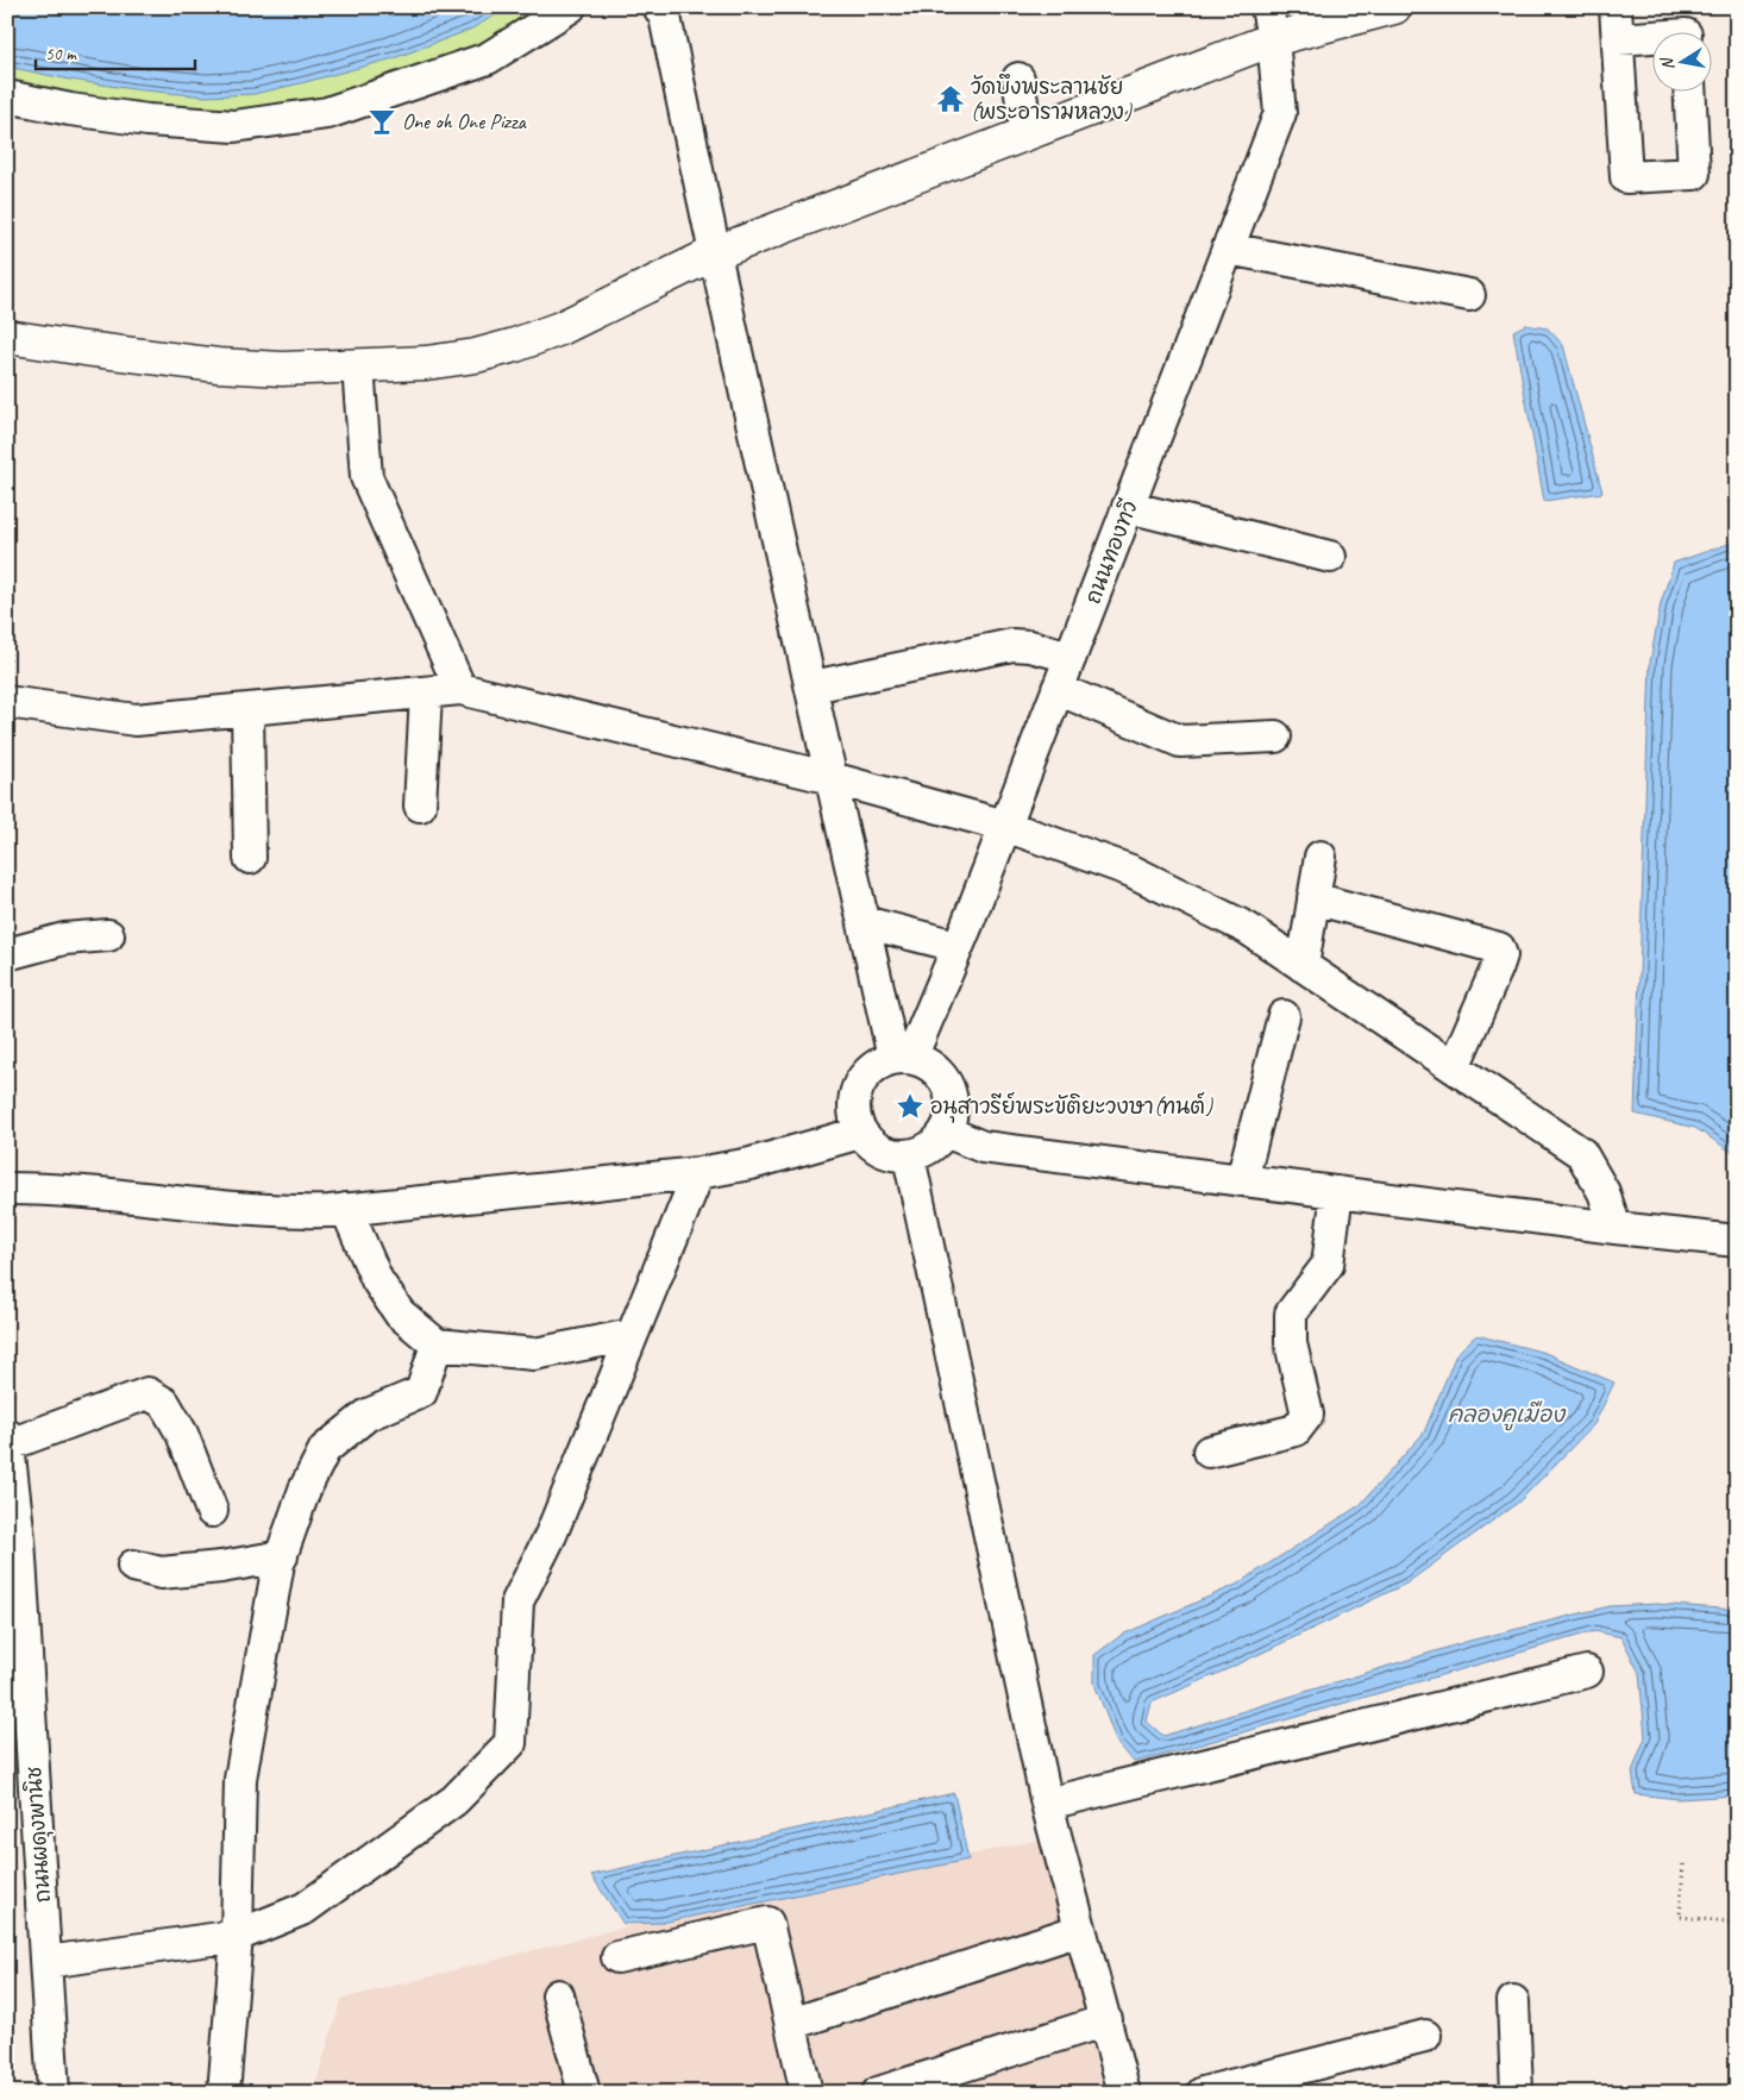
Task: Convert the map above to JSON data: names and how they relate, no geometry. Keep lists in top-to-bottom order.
{
  "streets": {
    "street": ["ถนนทองทวี", "ถนนผดุงพานิช"]
  },
  "water": ["คลองคูเมือง"],
  "places": {
    "temple": ["วัดบึงพระลานชัย (พระอารามหลวง)"],
    "bar": ["One oh One Pizza"],
    "place": ["อนุสาวรีย์พระขัติยะวงษา(ทนต์)"]
  },
  "scale_bar": "50 m",
  "north": "left"
}
